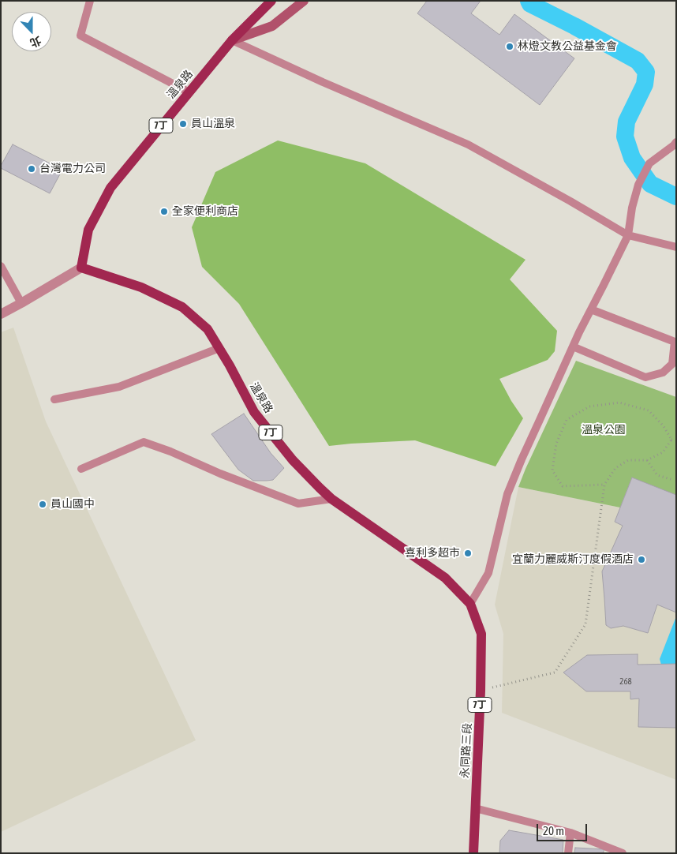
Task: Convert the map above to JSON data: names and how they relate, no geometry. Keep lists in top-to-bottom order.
{
  "streets": {
    "main road": ["溫泉路", "7丁", "永同路三段"]
  },
  "crossings": [
    ["溫泉路", "永同路三段"]
  ],
  "parks": ["溫泉公園"],
  "places": [
    "林燈文教公益基金會",
    "員山溫泉",
    "台灣電力公司",
    "全家便利商店",
    "員山國中",
    "喜利多超市",
    "宜蘭力麗威斯汀度假酒店"
  ],
  "house_numbers": ["268"],
  "scale_bar": "20 m",
  "north": "bottom"
}
